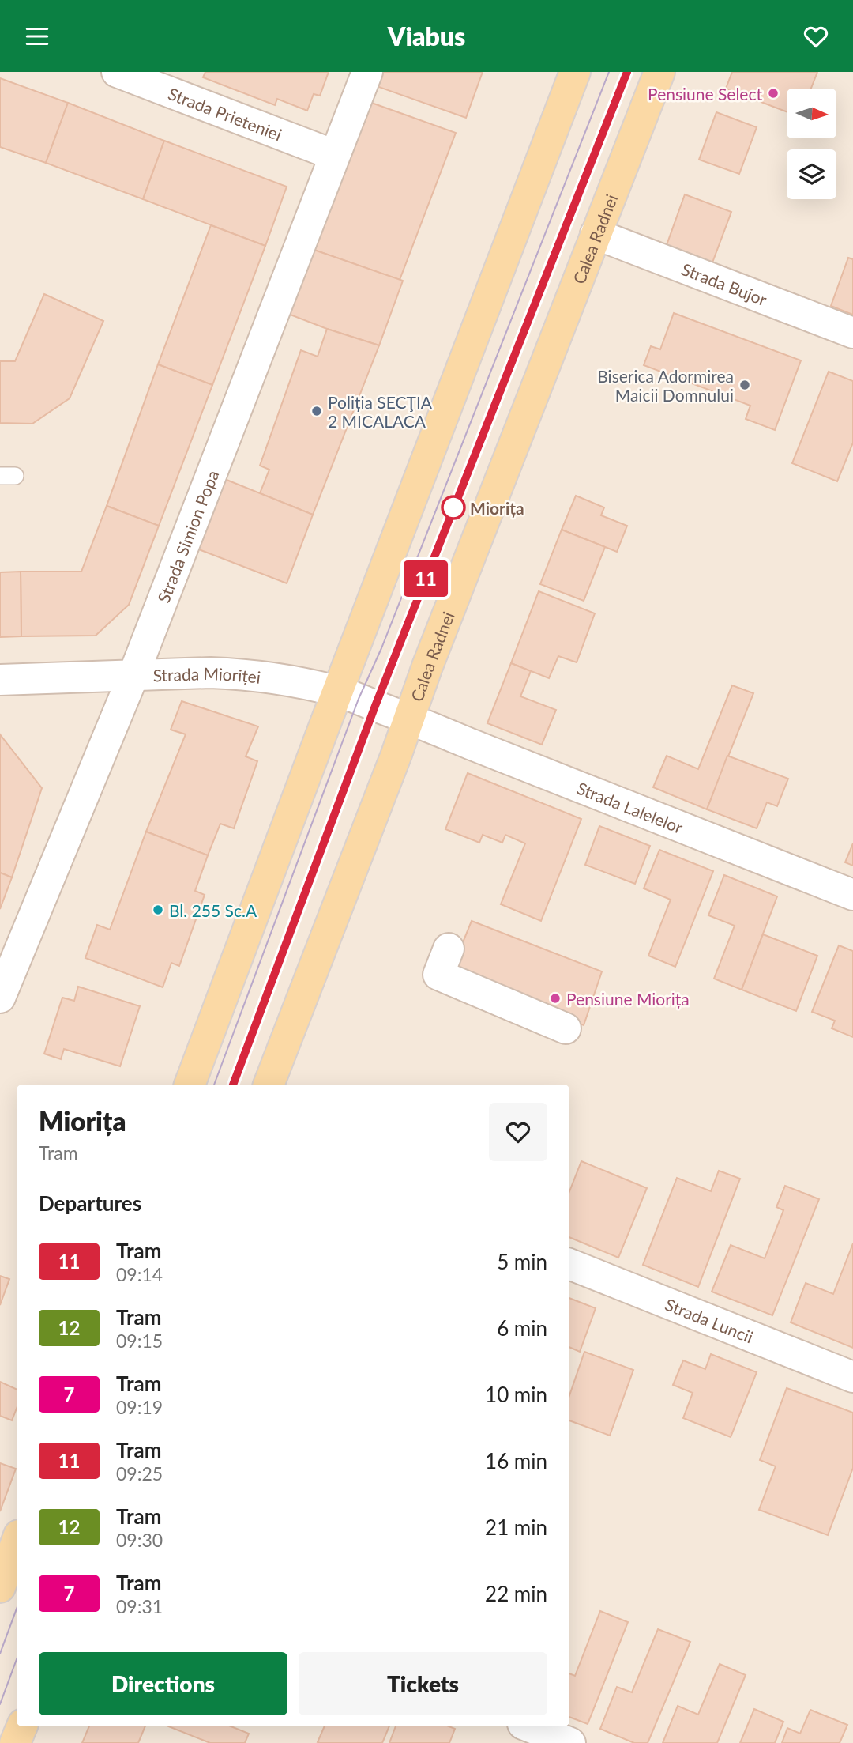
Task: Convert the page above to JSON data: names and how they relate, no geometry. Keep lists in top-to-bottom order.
{
  "streets": {
    "main road": ["Calea Radnei"],
    "street": [
      "Strada Prieteniei",
      "Strada Bujor",
      "Strada Simion Popa",
      "Strada Mioriței",
      "Strada Lalelelor",
      "Strada Luncii"
    ]
  },
  "crossings": [
    ["Strada Prieteniei", "Strada Simion Popa"],
    ["Calea Radnei", "Strada Bujor"],
    ["Calea Radnei", "Strada Mioriței"],
    ["Calea Radnei", "Strada Lalelelor"],
    ["Strada Simion Popa", "Strada Mioriței"],
    ["Strada Mioriței", "Strada Lalelelor"]
  ],
  "places": [
    "Pensiune Select",
    "Biserica Adormirea Maicii Domnului",
    "Poliția SECŢIA 2 MICALACA",
    "Miorița",
    "Bl. 255 Sc.A",
    "Pensiune Miorița"
  ],
  "lines": ["tram line 11"],
  "north": "right",
  "page": {
    "header": "Viabus",
    "on_map": "11",
    "heading": [
      ["Miorița", "Tram"],
      "Departures"
    ],
    "list": [
      {
        "mark": "11",
        "name": "Tram",
        "note": "09:14",
        "value": "5 min"
      },
      {
        "mark": "12",
        "name": "Tram",
        "note": "09:15",
        "value": "6 min"
      },
      {
        "mark": "7",
        "name": "Tram",
        "note": "09:19",
        "value": "10 min"
      },
      {
        "mark": "11",
        "name": "Tram",
        "note": "09:25",
        "value": "16 min"
      },
      {
        "mark": "12",
        "name": "Tram",
        "note": "09:30",
        "value": "21 min"
      },
      {
        "mark": "7",
        "name": "Tram",
        "note": "09:31",
        "value": "22 min"
      }
    ],
    "buttons": ["Directions", "Tickets"]
  }
}
